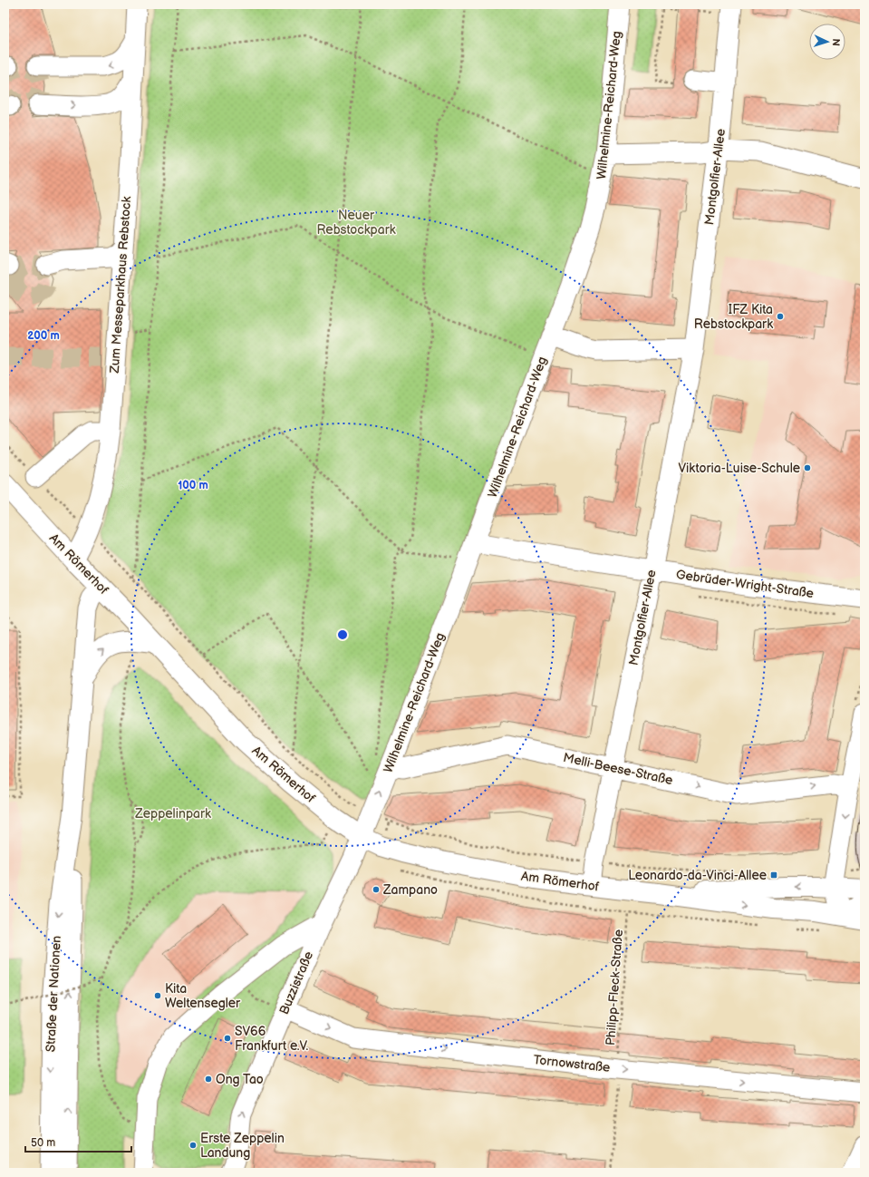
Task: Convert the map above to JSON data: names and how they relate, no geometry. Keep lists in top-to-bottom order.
{
  "streets": {
    "main road": ["Am Römerhof"],
    "street": [
      "Wilhelmine-Reichard-Weg",
      "Montgolfier-Allee",
      "Zum Messeparkhaus Rebstock",
      "Gebrüder-Wright-Straße",
      "Melli-Beese-Straße",
      "Buzzistraße",
      "Straße der Nationen",
      "Tornowstraße"
    ],
    "path": ["Philipp-Fleck-Straße"]
  },
  "crossings": [
    ["Wilhelmine-Reichard-Weg", "Am Römerhof"],
    ["Wilhelmine-Reichard-Weg", "Gebrüder-Wright-Straße"],
    ["Wilhelmine-Reichard-Weg", "Melli-Beese-Straße"],
    ["Wilhelmine-Reichard-Weg", "Buzzistraße"],
    ["Montgolfier-Allee", "Am Römerhof"],
    ["Montgolfier-Allee", "Gebrüder-Wright-Straße"],
    ["Montgolfier-Allee", "Melli-Beese-Straße"],
    ["Zum Messeparkhaus Rebstock", "Am Römerhof"],
    ["Am Römerhof", "Buzzistraße"],
    ["Am Römerhof", "Straße der Nationen"],
    ["Buzzistraße", "Tornowstraße"],
    ["Philipp-Fleck-Straße", "Tornowstraße"]
  ],
  "one_way": ["Melli-Beese-Straße", "Tornowstraße"],
  "parks": ["Neuer Rebstockpark", "Zeppelinpark"],
  "places": {
    "other": [
      "IFZ Kita Rebstockpark",
      "Viktoria-Luise-Schule",
      "Zampano",
      "Kita Weltensegler",
      "SV66 Frankfurt e.V.",
      "Ong Tao",
      "Erste Zeppelin Landung"
    ],
    "transit": ["Leonardo-da-Vinci-Allee"]
  },
  "scale_bar": "50 m",
  "north": "right",
  "rings": ["200 m", "100 m"]
}
